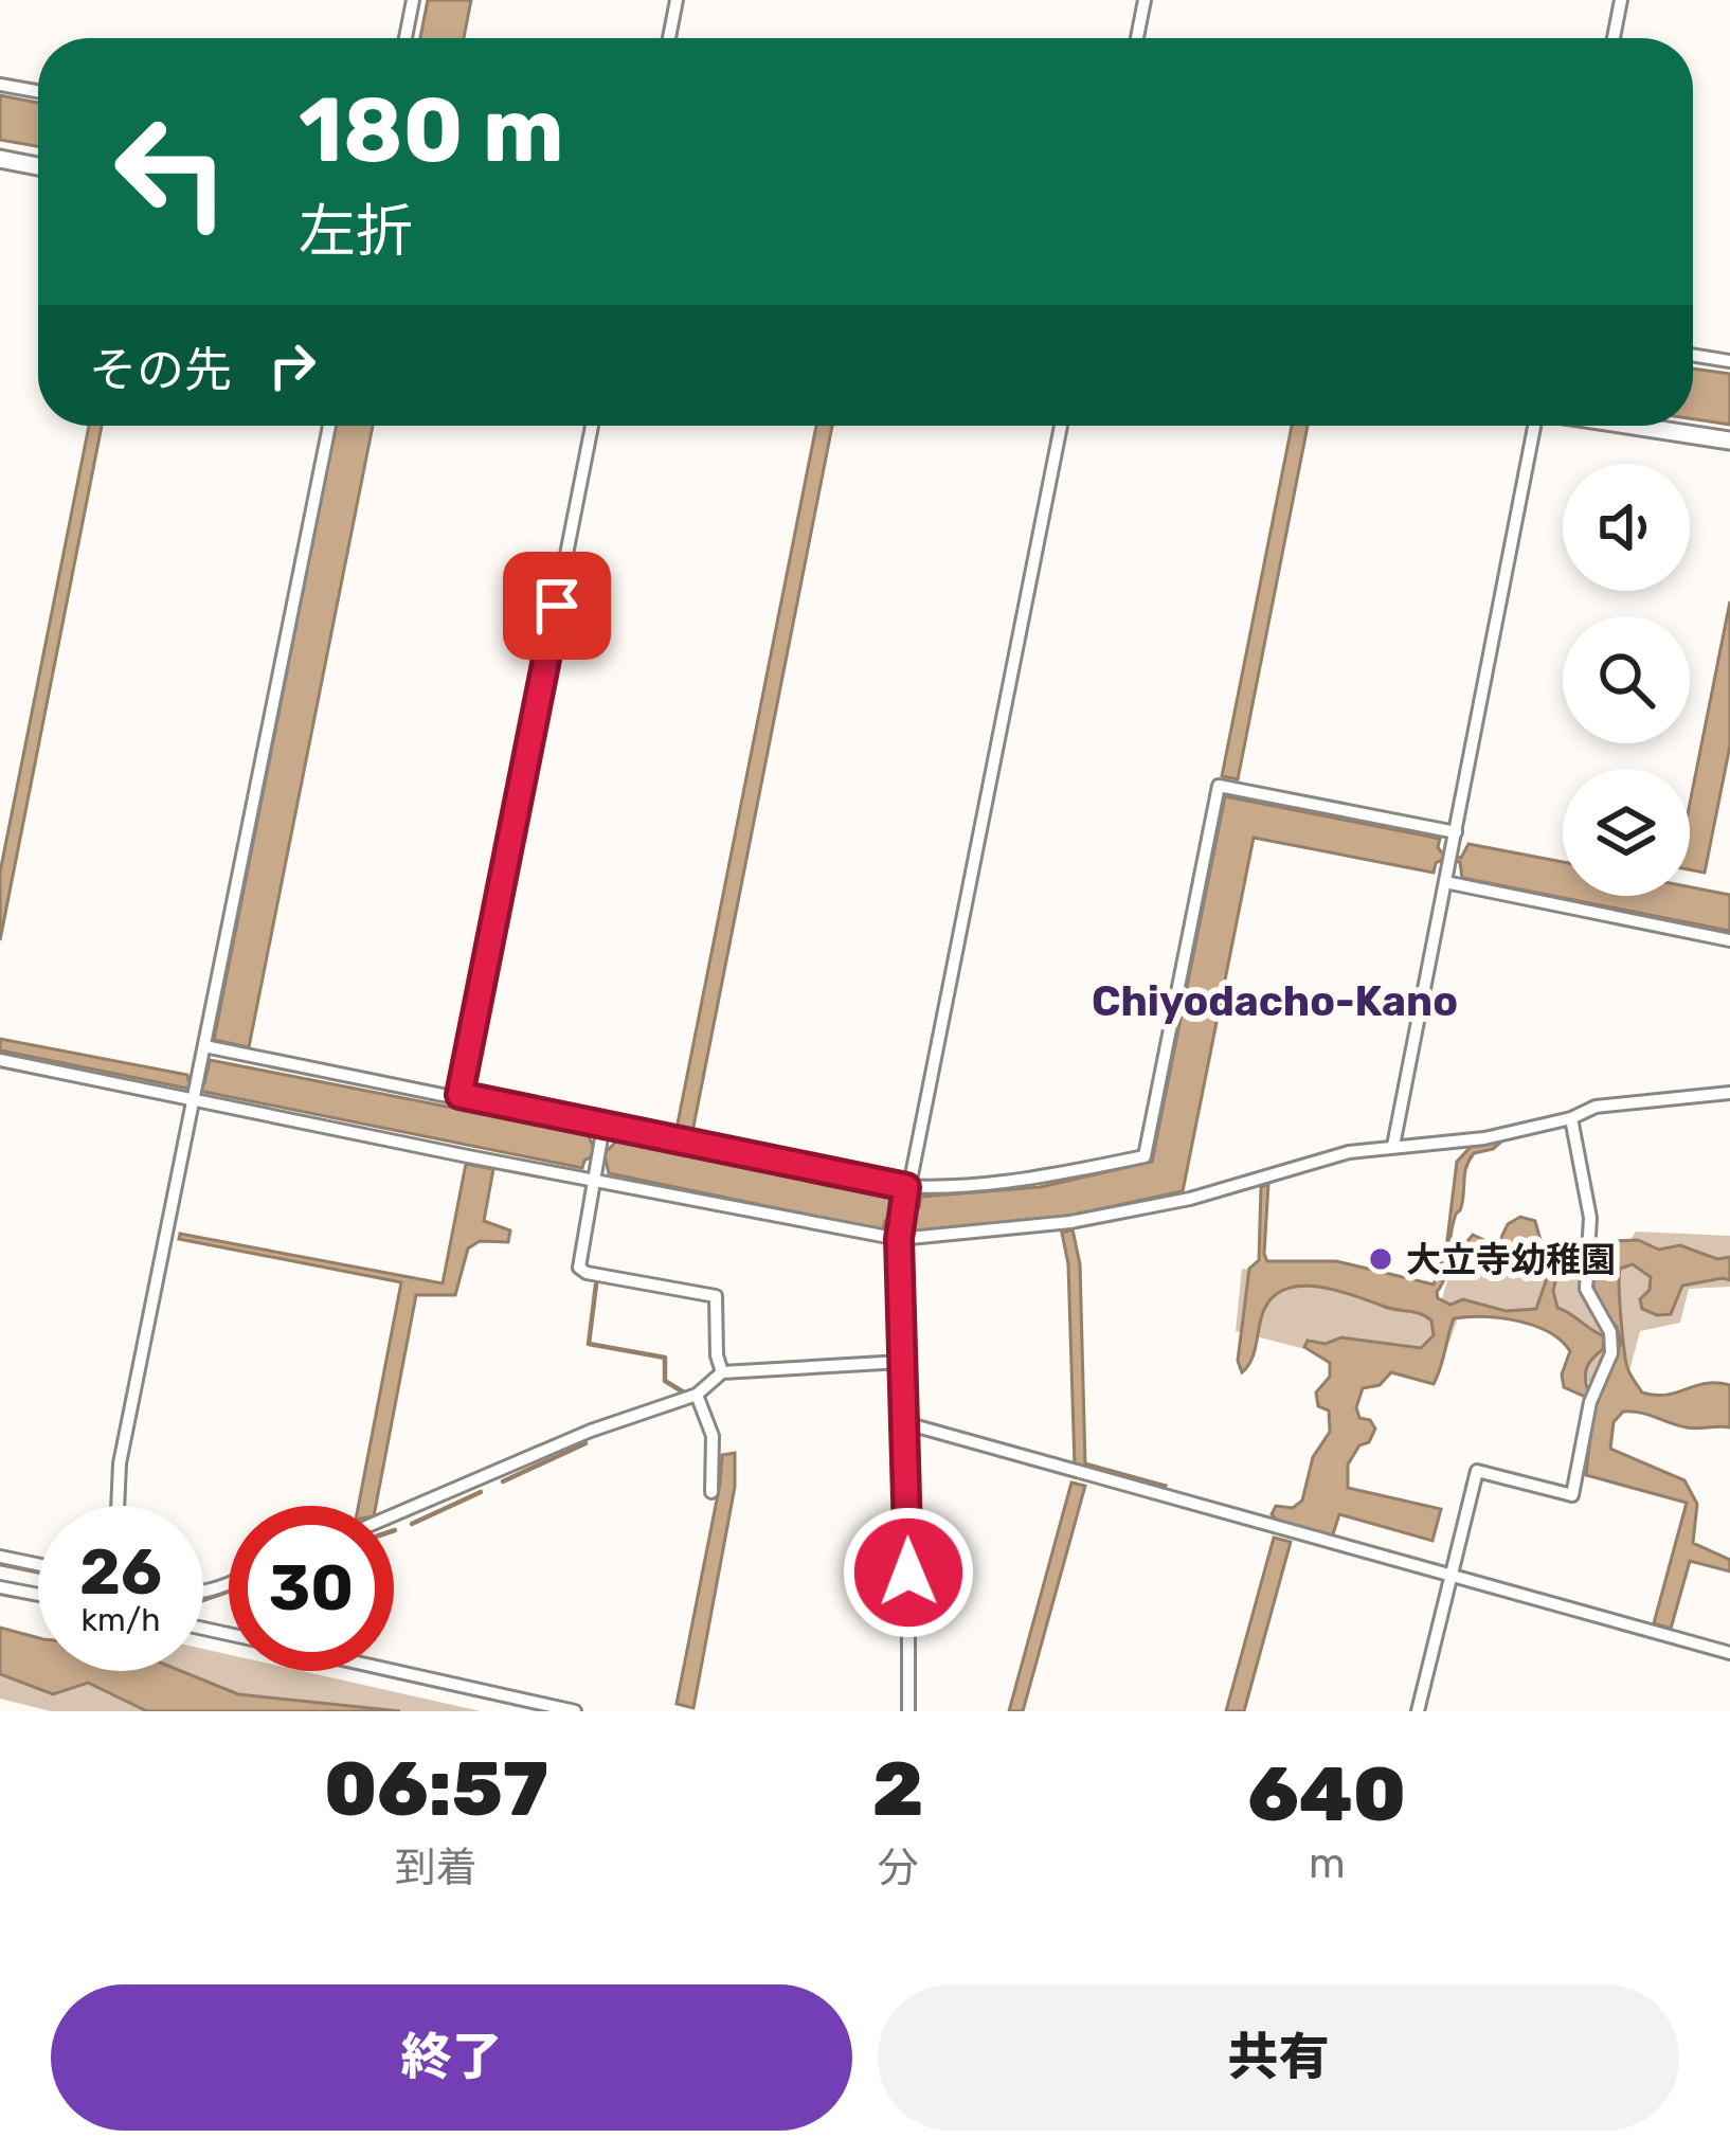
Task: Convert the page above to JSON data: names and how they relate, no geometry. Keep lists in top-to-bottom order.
{
  "districts": ["Chiyodacho-Kano"],
  "places": ["大立寺幼稚園"],
  "page": {
    "turn": ["180 m", "左折"],
    "then": "その先",
    "speed": "26 km/h",
    "limit": "30",
    "eta": [
      "06:57",
      "到着",
      "2",
      "分",
      "640",
      "m"
    ],
    "buttons": ["終了", "共有"]
  }
}
